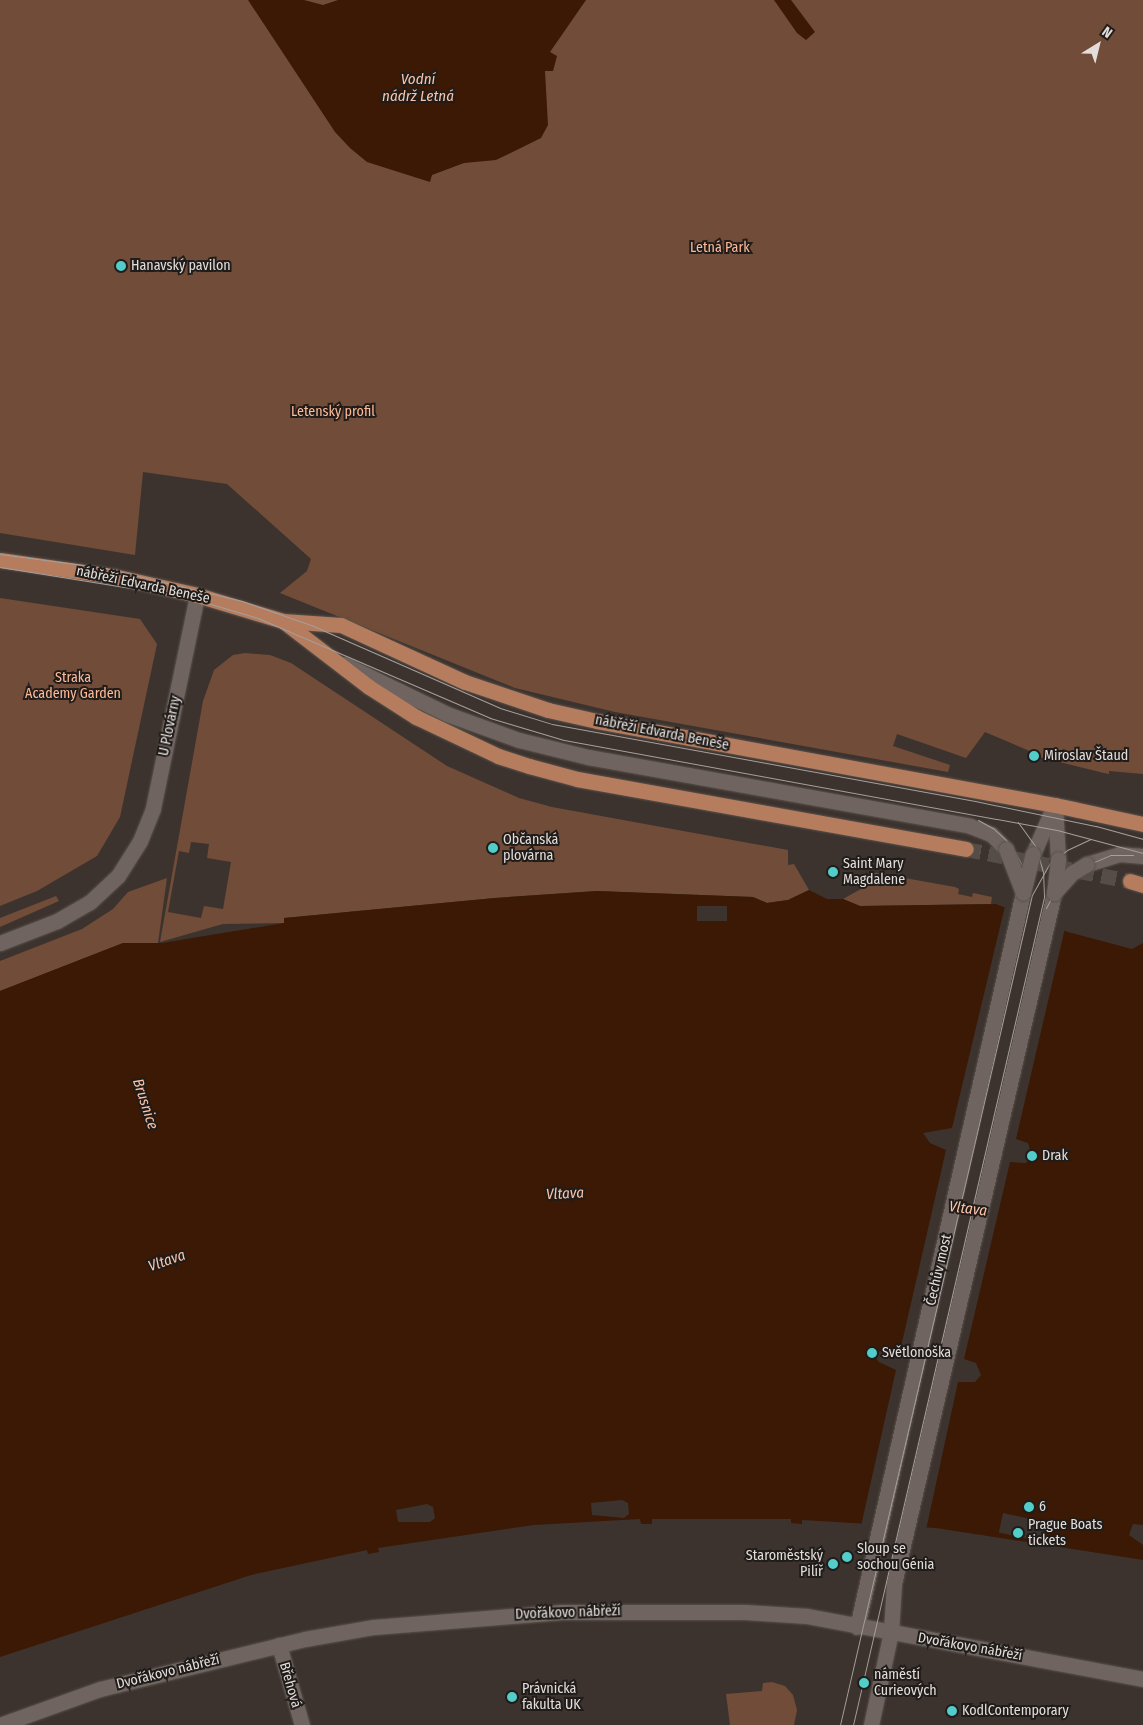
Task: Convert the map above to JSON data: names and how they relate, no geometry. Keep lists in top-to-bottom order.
{
  "streets": {
    "main road": ["nábřeží Edvarda Beneše"],
    "street": [
      "U Plovárny",
      "Čechův most",
      "Dvořákovo nábřeží",
      "Břehová"
    ]
  },
  "crossings": [
    ["nábřeží Edvarda Beneše", "U Plovárny"],
    ["nábřeží Edvarda Beneše", "Čechův most"],
    ["Čechův most", "Dvořákovo nábřeží"],
    ["Dvořákovo nábřeží", "Břehová"]
  ],
  "water": ["Vodní nádrž Letná", "Brusnice", "Vltava"],
  "parks": ["Letná Park", "Letenský profil", "Straka Academy Garden"],
  "places": [
    "Hanavský pavilon",
    "Miroslav Štaud",
    "Občanská plovárna",
    "Saint Mary Magdalene",
    "Drak",
    "Světlonoška",
    "6",
    "Prague Boats tickets",
    "Sloup se sochou Génia",
    "Staroměstský Pilíř",
    "náměstí Curieových",
    "Právnická fakulta UK",
    "KodlContemporary"
  ],
  "north": "top right"
}
